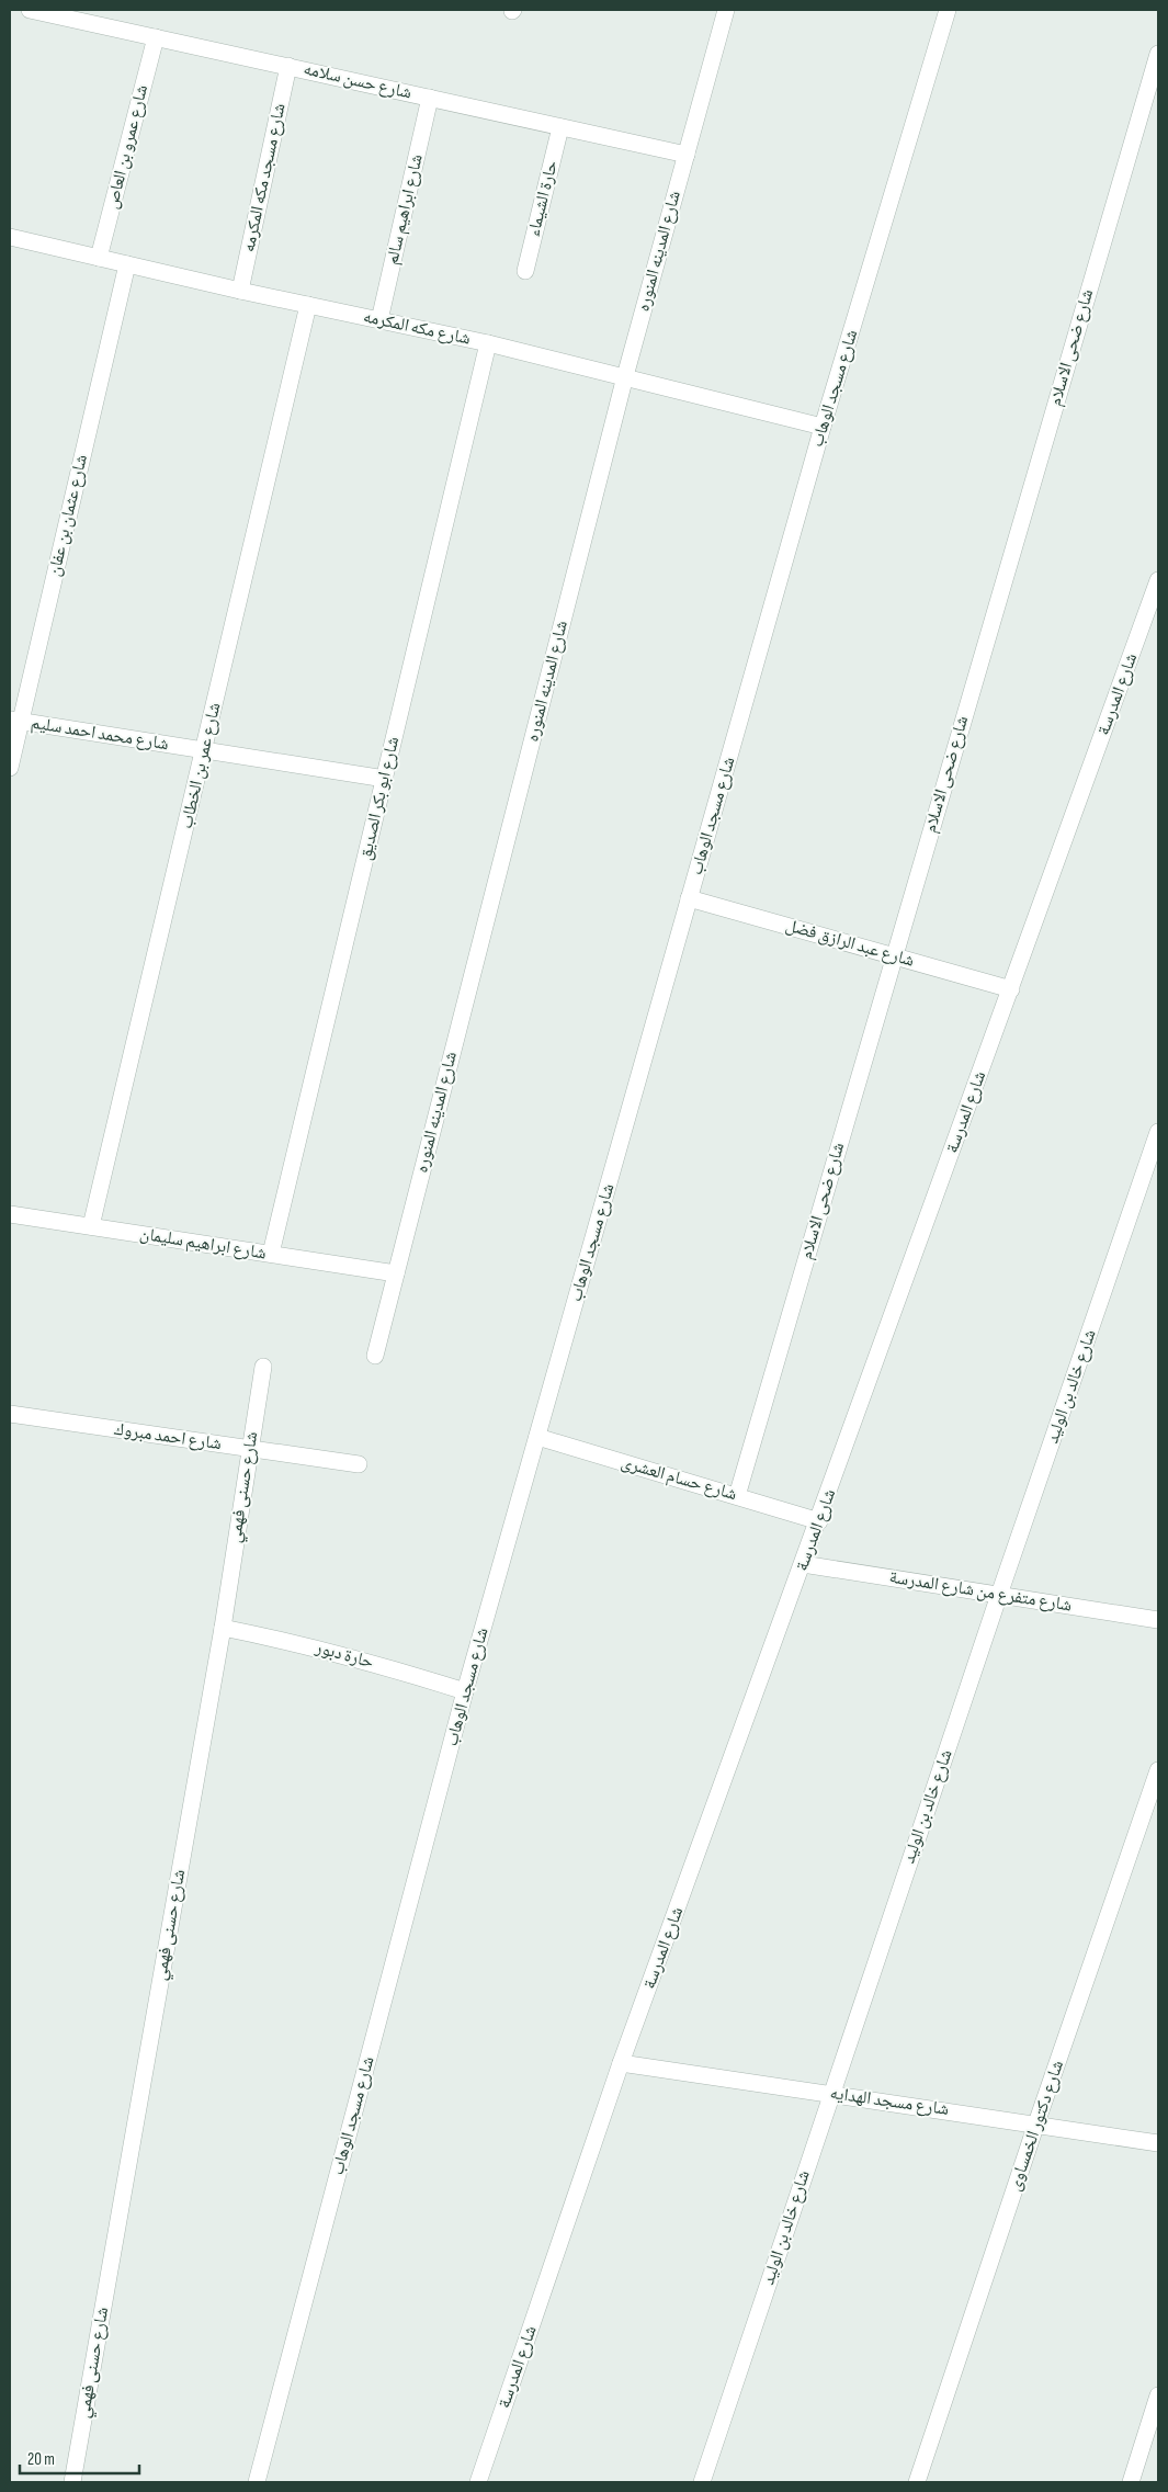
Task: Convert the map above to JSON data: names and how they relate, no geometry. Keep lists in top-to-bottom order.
{
  "streets": {
    "street": [
      "شارع حسن سلامه",
      "شارع عمرو بن العاص",
      "شارع مسجد مكه المكرمه",
      "حارة الشيماء",
      "شارع ابراهيم سالم",
      "شارع المدينه المنوره",
      "شارع مكه المكرمه",
      "شارع ضحى الاسلام",
      "شارع مسجد الوهاب",
      "شارع عثمان بن عفان",
      "شارع المدرسة",
      "شارع محمد احمد سليم",
      "شارع عمر بن الخطاب",
      "شارع ابو بكر الصديق",
      "شارع عبد الرازق فضل",
      "شارع ابراهيم سليمان",
      "شارع خالد بن الوليد",
      "شارع احمد مبروك",
      "شارع حسام العشرى",
      "شارع حسنى فهمي",
      "شارع متفرع من شارع المدرسة",
      "حارة دبور",
      "شارع مسجد الهدايه",
      "شارع دكتور الخمساوى"
    ]
  },
  "crossings": [
    ["شارع حسن سلامه", "شارع عمرو بن العاص"],
    ["شارع حسن سلامه", "شارع مسجد مكه المكرمه"],
    ["شارع حسن سلامه", "حارة الشيماء"],
    ["شارع حسن سلامه", "شارع ابراهيم سالم"],
    ["شارع حسن سلامه", "شارع المدينه المنوره"],
    ["شارع عمرو بن العاص", "شارع مكه المكرمه"],
    ["شارع مسجد مكه المكرمه", "شارع مكه المكرمه"],
    ["شارع ابراهيم سالم", "شارع مكه المكرمه"],
    ["شارع المدينه المنوره", "شارع مكه المكرمه"],
    ["شارع المدينه المنوره", "شارع ابراهيم سليمان"],
    ["شارع مكه المكرمه", "شارع مسجد الوهاب"],
    ["شارع مكه المكرمه", "شارع عثمان بن عفان"],
    ["شارع مكه المكرمه", "شارع عمر بن الخطاب"],
    ["شارع مكه المكرمه", "شارع ابو بكر الصديق"],
    ["شارع ضحى الاسلام", "شارع عبد الرازق فضل"],
    ["شارع ضحى الاسلام", "شارع حسام العشرى"],
    ["شارع مسجد الوهاب", "شارع عبد الرازق فضل"],
    ["شارع مسجد الوهاب", "شارع حسام العشرى"],
    ["شارع مسجد الوهاب", "حارة دبور"],
    ["شارع عثمان بن عفان", "شارع محمد احمد سليم"],
    ["شارع المدرسة", "شارع عبد الرازق فضل"],
    ["شارع المدرسة", "شارع حسام العشرى"],
    ["شارع المدرسة", "شارع متفرع من شارع المدرسة"],
    ["شارع المدرسة", "شارع مسجد الهدايه"],
    ["شارع محمد احمد سليم", "شارع عمر بن الخطاب"],
    ["شارع محمد احمد سليم", "شارع ابو بكر الصديق"],
    ["شارع عمر بن الخطاب", "شارع ابراهيم سليمان"],
    ["شارع ابو بكر الصديق", "شارع ابراهيم سليمان"],
    ["شارع خالد بن الوليد", "شارع متفرع من شارع المدرسة"],
    ["شارع خالد بن الوليد", "شارع مسجد الهدايه"],
    ["شارع احمد مبروك", "شارع حسنى فهمي"],
    ["شارع حسنى فهمي", "حارة دبور"],
    ["شارع مسجد الهدايه", "شارع دكتور الخمساوى"]
  ],
  "scale_bar": "20 m"
}
